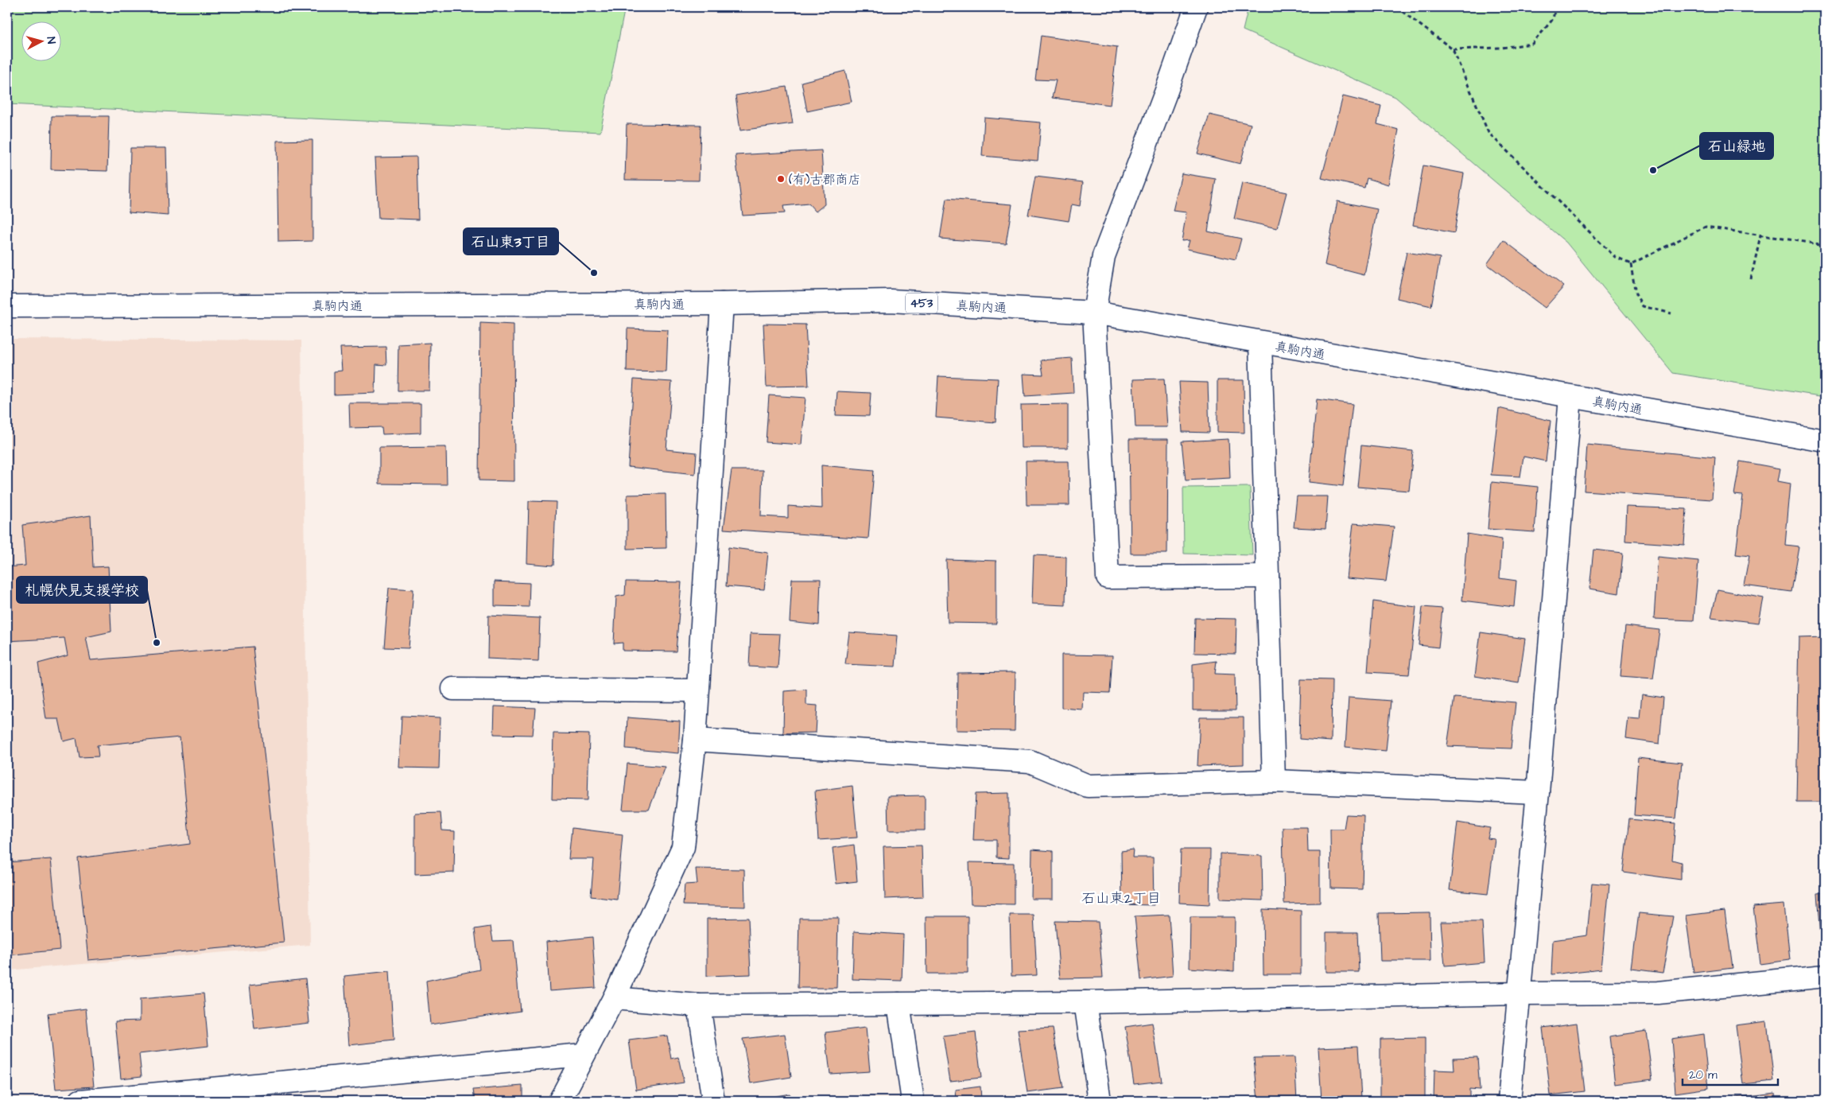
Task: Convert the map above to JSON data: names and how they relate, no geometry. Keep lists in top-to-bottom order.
{
  "streets": {
    "main road": ["453", "真駒内通"]
  },
  "districts": ["石山東2丁目"],
  "places": [
    "石山緑地",
    "(有)古郡商店",
    "石山東3丁目",
    "札幌伏見支援学校"
  ],
  "scale_bar": "20 m",
  "north": "right"
}
